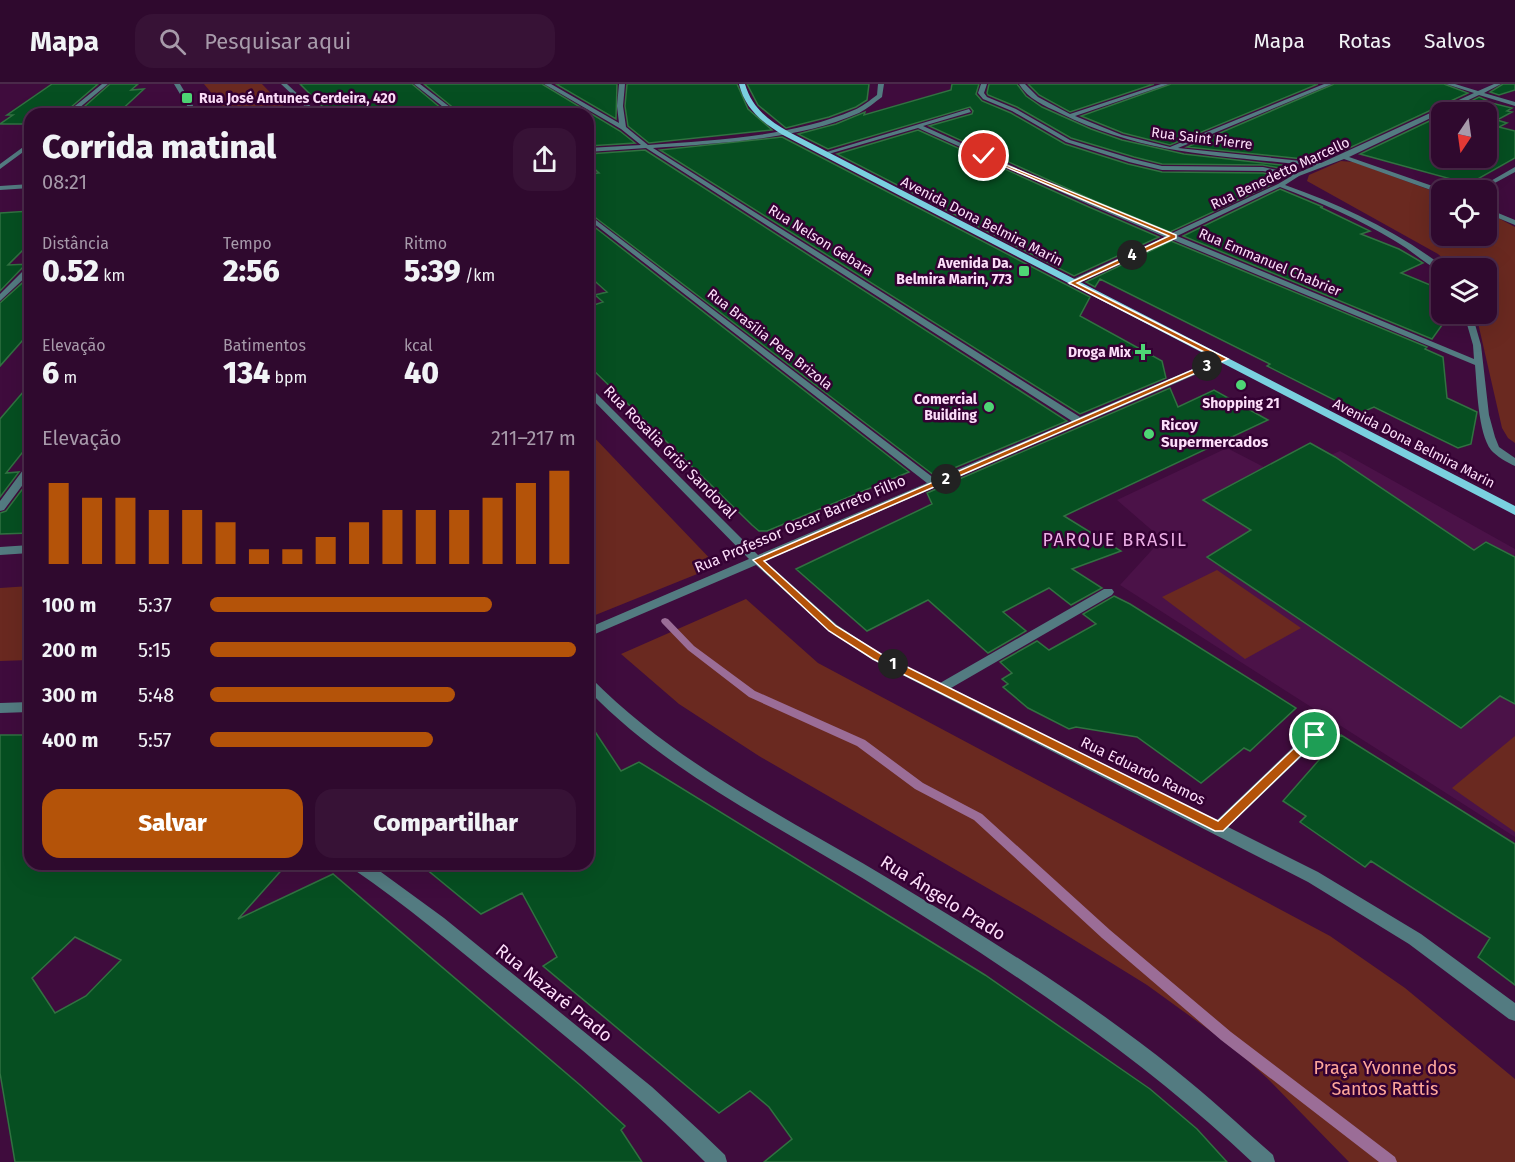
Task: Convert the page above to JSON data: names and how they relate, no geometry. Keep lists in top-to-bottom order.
{
  "streets": {
    "main road": ["Avenida Dona Belmira Marin"],
    "street": [
      "Rua Saint Pierre",
      "Rua Benedetto Marcello",
      "Rua Nelson Gebara",
      "Rua Emmanuel Chabrier",
      "Rua Brasília Pera Brizola",
      "Rua Rosalia Grisi Sandoval",
      "Rua Professor Oscar Barreto Filho",
      "Rua Eduardo Ramos",
      "Rua Ângelo Prado",
      "Rua Nazaré Prado"
    ]
  },
  "crossings": [
    ["Rua Saint Pierre", "Rua Benedetto Marcello"],
    ["Rua Benedetto Marcello", "Avenida Dona Belmira Marin"],
    ["Rua Benedetto Marcello", "Rua Emmanuel Chabrier"],
    ["Avenida Dona Belmira Marin", "Rua Professor Oscar Barreto Filho"],
    ["Rua Nelson Gebara", "Rua Professor Oscar Barreto Filho"],
    ["Rua Brasília Pera Brizola", "Rua Professor Oscar Barreto Filho"],
    ["Rua Rosalia Grisi Sandoval", "Rua Professor Oscar Barreto Filho"],
    ["Rua Rosalia Grisi Sandoval", "Rua Eduardo Ramos"],
    ["Rua Professor Oscar Barreto Filho", "Rua Eduardo Ramos"]
  ],
  "districts": ["PARQUE BRASIL"],
  "parks": ["Praça Yvonne dos Santos Rattis"],
  "places": {
    "transit": ["Rua José Antunes Cerdeira, 420", "Avenida Da. Belmira Marin, 773"],
    "health": ["Droga Mix"],
    "other": ["Shopping 21", "Comercial Building", "Ricoy Supermercados"]
  },
  "north": "bottom",
  "page": {
    "header": "Mapa",
    "search": "Pesquisar aqui",
    "nav": ["Mapa", "Rotas", "Salvos"],
    "heading": ["Corrida matinal", "08:21"],
    "stats": [
      ["Distância", "0.52 km"],
      ["Tempo", "2:56"],
      ["Ritmo", "5:39 /km"],
      ["Elevação", "6 m"],
      ["Batimentos", "134 bpm"],
      ["kcal", "40"]
    ],
    "pins": [
      "4",
      "3",
      "2",
      "1"
    ],
    "chart": ["Elevação", "211–217 m"],
    "list": [
      {
        "name": "100 m",
        "note": "5:37"
      },
      {
        "name": "200 m",
        "note": "5:15"
      },
      {
        "name": "300 m",
        "note": "5:48"
      },
      {
        "name": "400 m",
        "note": "5:57"
      }
    ],
    "buttons": ["Salvar", "Compartilhar"]
  }
}
